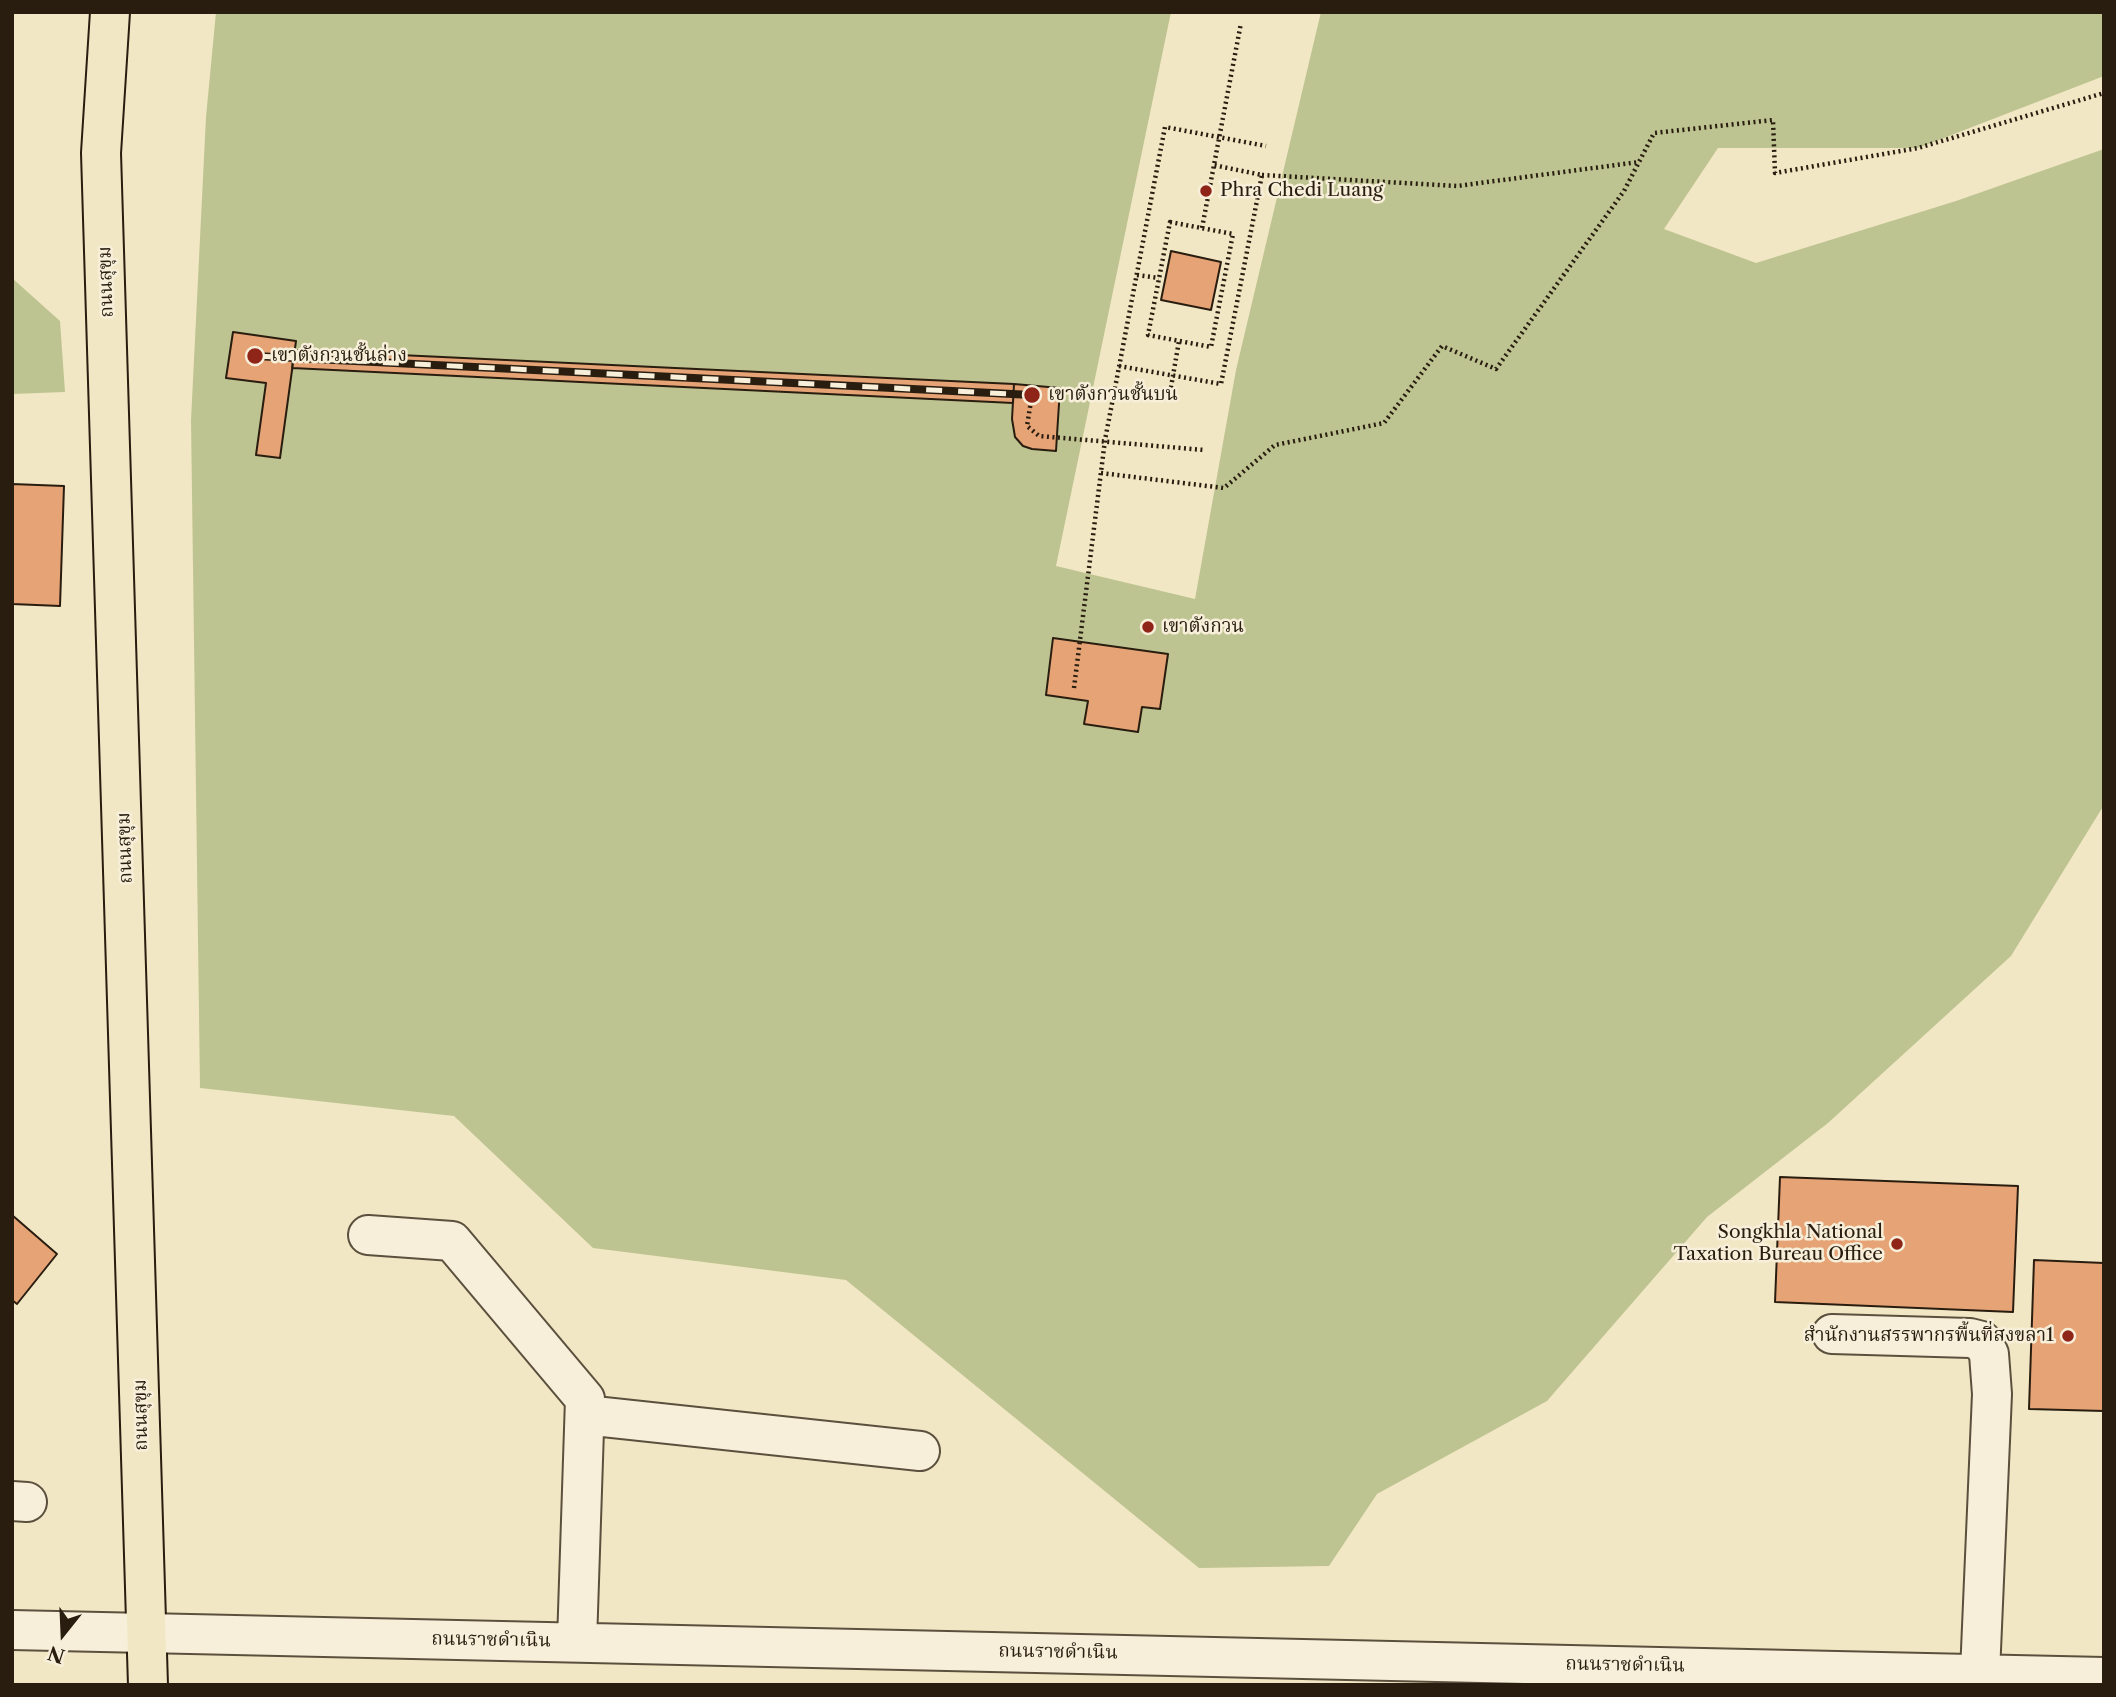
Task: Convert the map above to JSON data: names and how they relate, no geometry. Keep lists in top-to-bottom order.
{
  "streets": {
    "main road": ["ถนนสุขุม"],
    "street": ["ถนนราชดำเนิน"]
  },
  "crossings": [
    ["ถนนสุขุม", "ถนนราชดำเนิน"]
  ],
  "places": [
    "Phra Chedi Luang",
    "เขาตังกวนชั้นล่าง",
    "เขาตังกวนชั้นบน",
    "เขาตังกวน",
    "Songkhla National Taxation Bureau Office",
    "สำนักงานสรรพากรพื้นที่สงขลา1"
  ],
  "north": "bottom"
}
